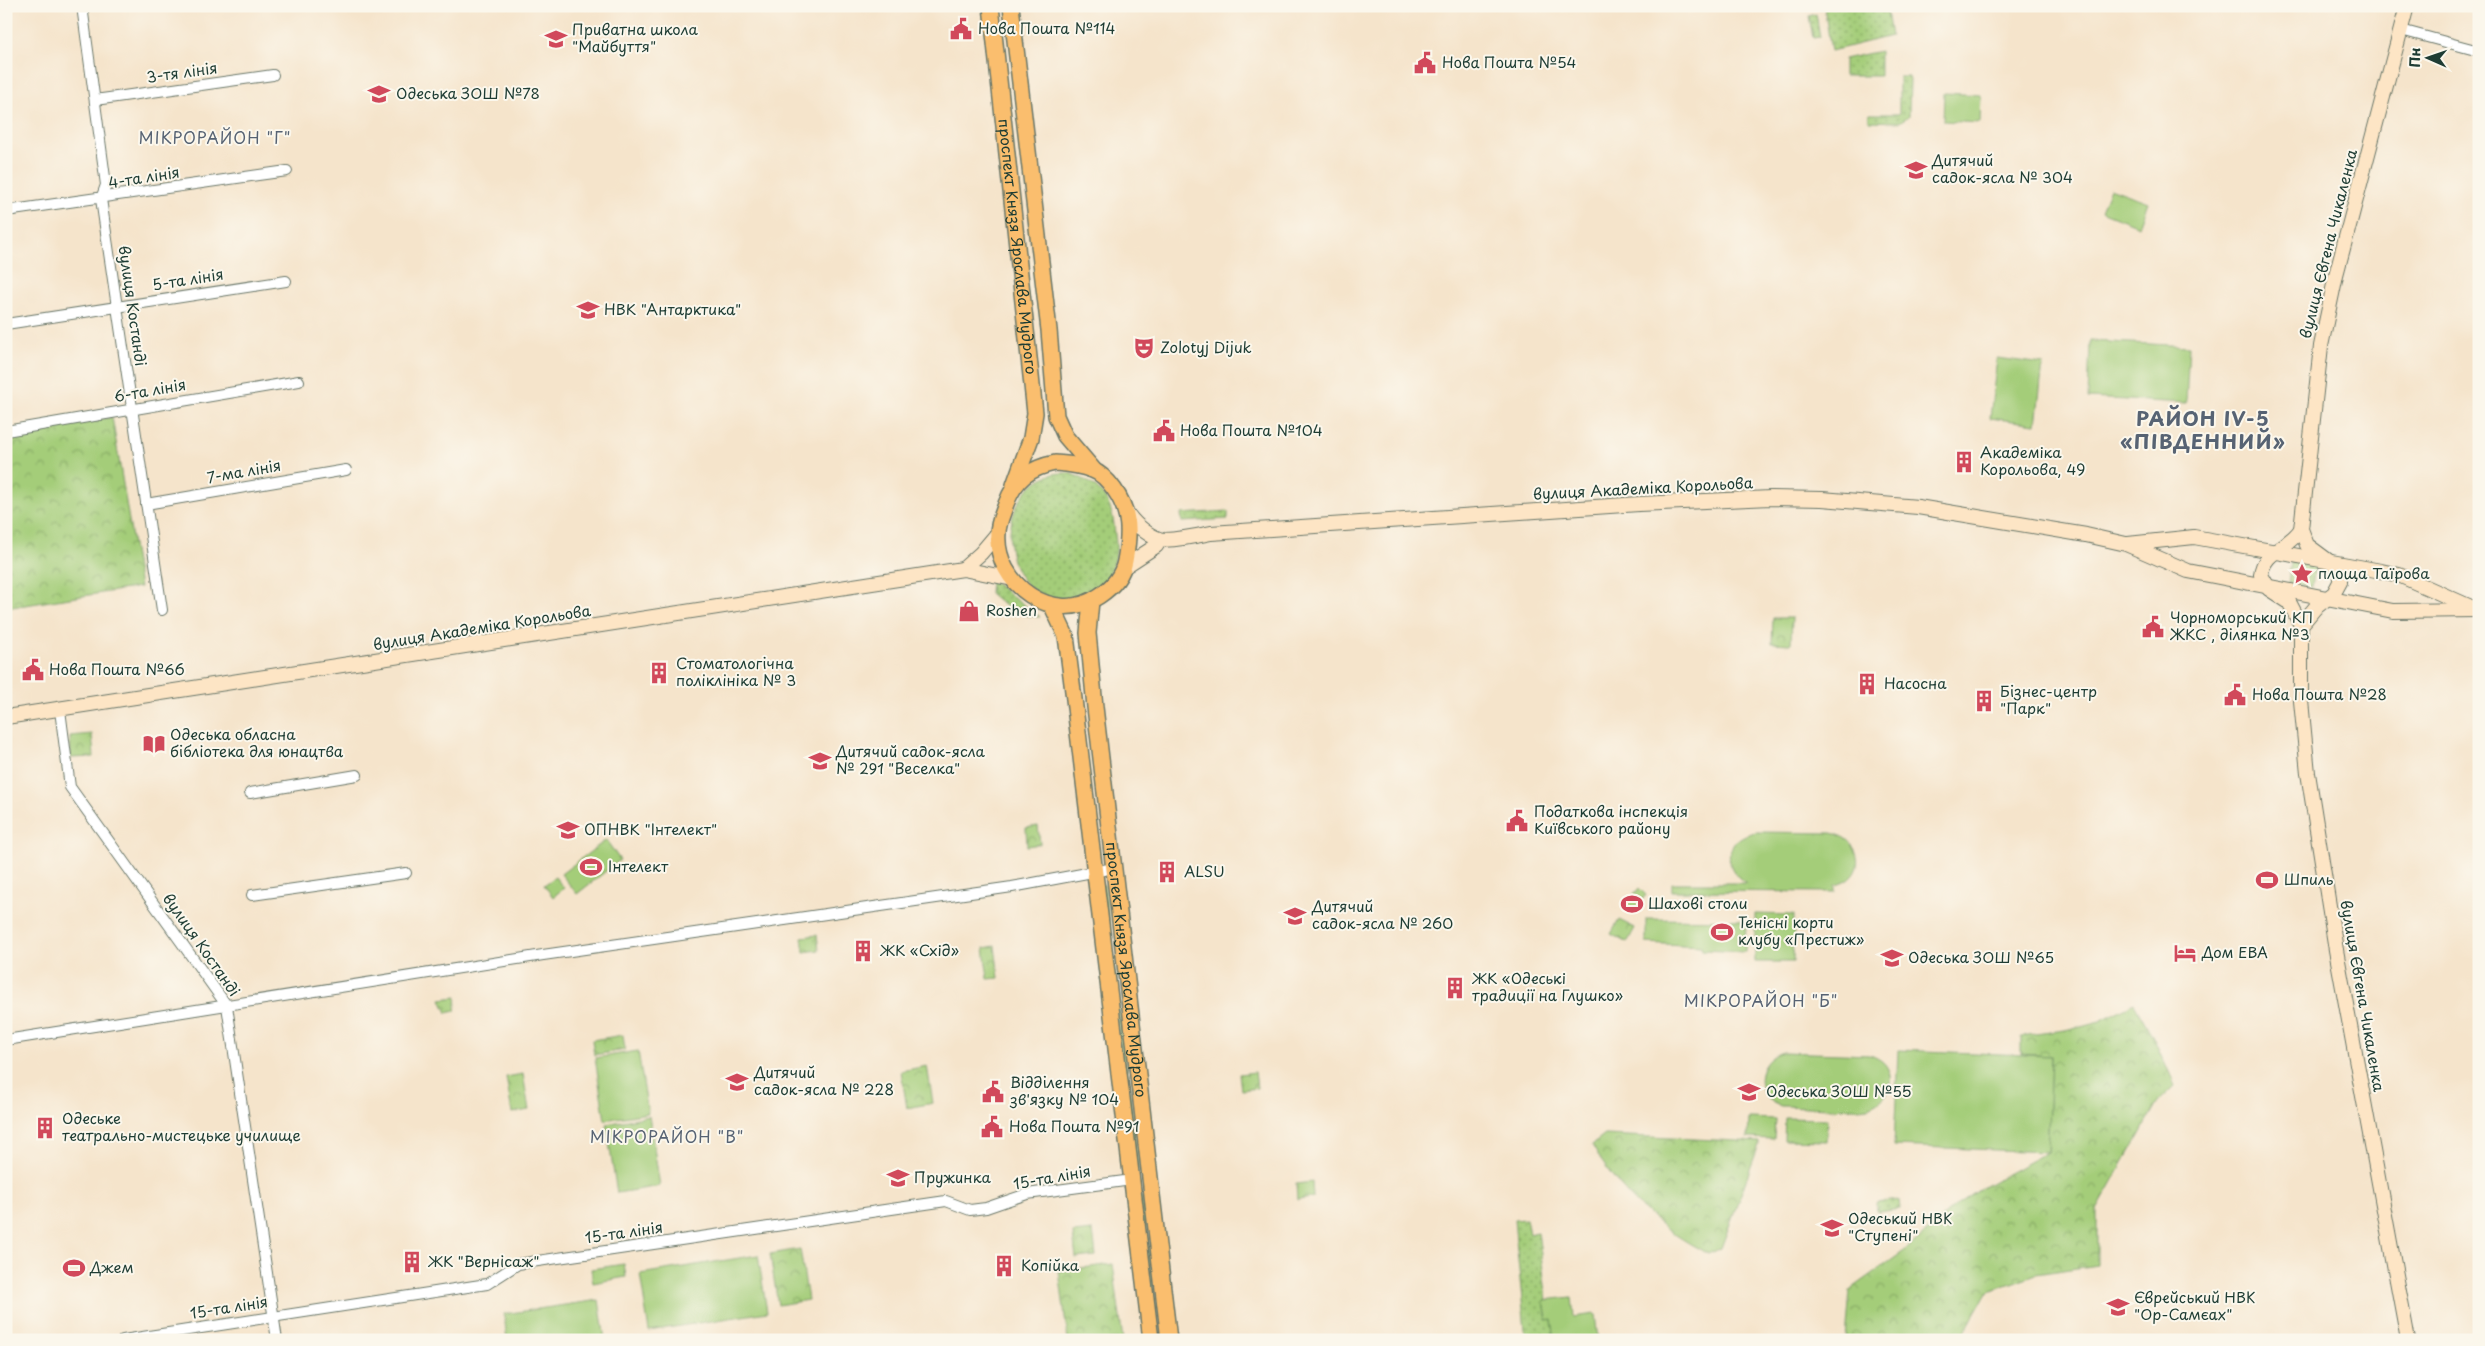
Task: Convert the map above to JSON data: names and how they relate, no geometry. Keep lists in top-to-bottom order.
{
  "streets": {
    "main road": ["вулиця Євгена Чикаленка", "проспект Князя Ярослава Мудрого", "вулиця Академіка Корольова"],
    "street": [
      "3-тя лінія",
      "4-та лінія",
      "5-та лінія",
      "вулиця Костанді",
      "6-та лінія",
      "7-ма лінія",
      "15-та лінія"
    ]
  },
  "crossings": [
    ["3-тя лінія", "вулиця Костанді"],
    ["4-та лінія", "вулиця Костанді"],
    ["вулиця Євгена Чикаленка", "вулиця Академіка Корольова"],
    ["проспект Князя Ярослава Мудрого", "вулиця Академіка Корольова"],
    ["проспект Князя Ярослава Мудрого", "15-та лінія"],
    ["5-та лінія", "вулиця Костанді"],
    ["вулиця Костанді", "6-та лінія"],
    ["вулиця Костанді", "7-ма лінія"],
    ["вулиця Костанді", "вулиця Академіка Корольова"],
    ["вулиця Костанді", "15-та лінія"]
  ],
  "districts": [
    "МІКРОРАЙОН \"Г\"",
    "РАЙОН IV-5 «ПІВДЕННИЙ»",
    "МІКРОРАЙОН \"Б\"",
    "МІКРОРАЙОН \"В\""
  ],
  "places": {
    "public building": [
      "Нова Пошта №114",
      "Нова Пошта №54",
      "Нова Пошта №104",
      "Чорноморський КП ЖКС , ділянка №3",
      "Нова Пошта №66",
      "Нова Пошта №28",
      "Податкова інспекція Київського району",
      "Відділення зв'язку № 104",
      "Нова Пошта №91"
    ],
    "school or university": [
      "Приватна школа \"Майбуття\"",
      "Одеська ЗОШ №78",
      "Дитячий садок-ясла № 304",
      "НВК \"Антарктика\"",
      "Дитячий садок-ясла № 291 \"Веселка\"",
      "ОПНВК \"Інтелект\"",
      "Дитячий садок-ясла № 260",
      "Одеська ЗОШ №65",
      "Дитячий садок-ясла № 228",
      "Одеська ЗОШ №55",
      "Пружинка",
      "Одеський НВК \"Ступені\"",
      "Єврейський НВК \"Ор-Самєах\""
    ],
    "theatre": ["Zolotyj Dijuk"],
    "building": [
      "Академіка Корольова, 49",
      "Стоматологічна поліклініка № 3",
      "Насосна",
      "Бізнес-центр \"Парк\"",
      "ALSU",
      "ЖК «Схід»",
      "ЖК «Одеські традиції на Глушко»",
      "Одеське театрально-мистецьке училище",
      "ЖК \"Вернісаж\"",
      "Копійка"
    ],
    "place": ["площа Таїрова"],
    "shop": ["Roshen"],
    "library": ["Одеська обласна бібліотека для юнацтва"],
    "sports": [
      "Інтелект",
      "Шпиль",
      "Шахові столи",
      "Тенісні корти клубу «Престиж»",
      "Джем"
    ],
    "hotel": ["Дом ЕВА"]
  },
  "north": "left"
}
